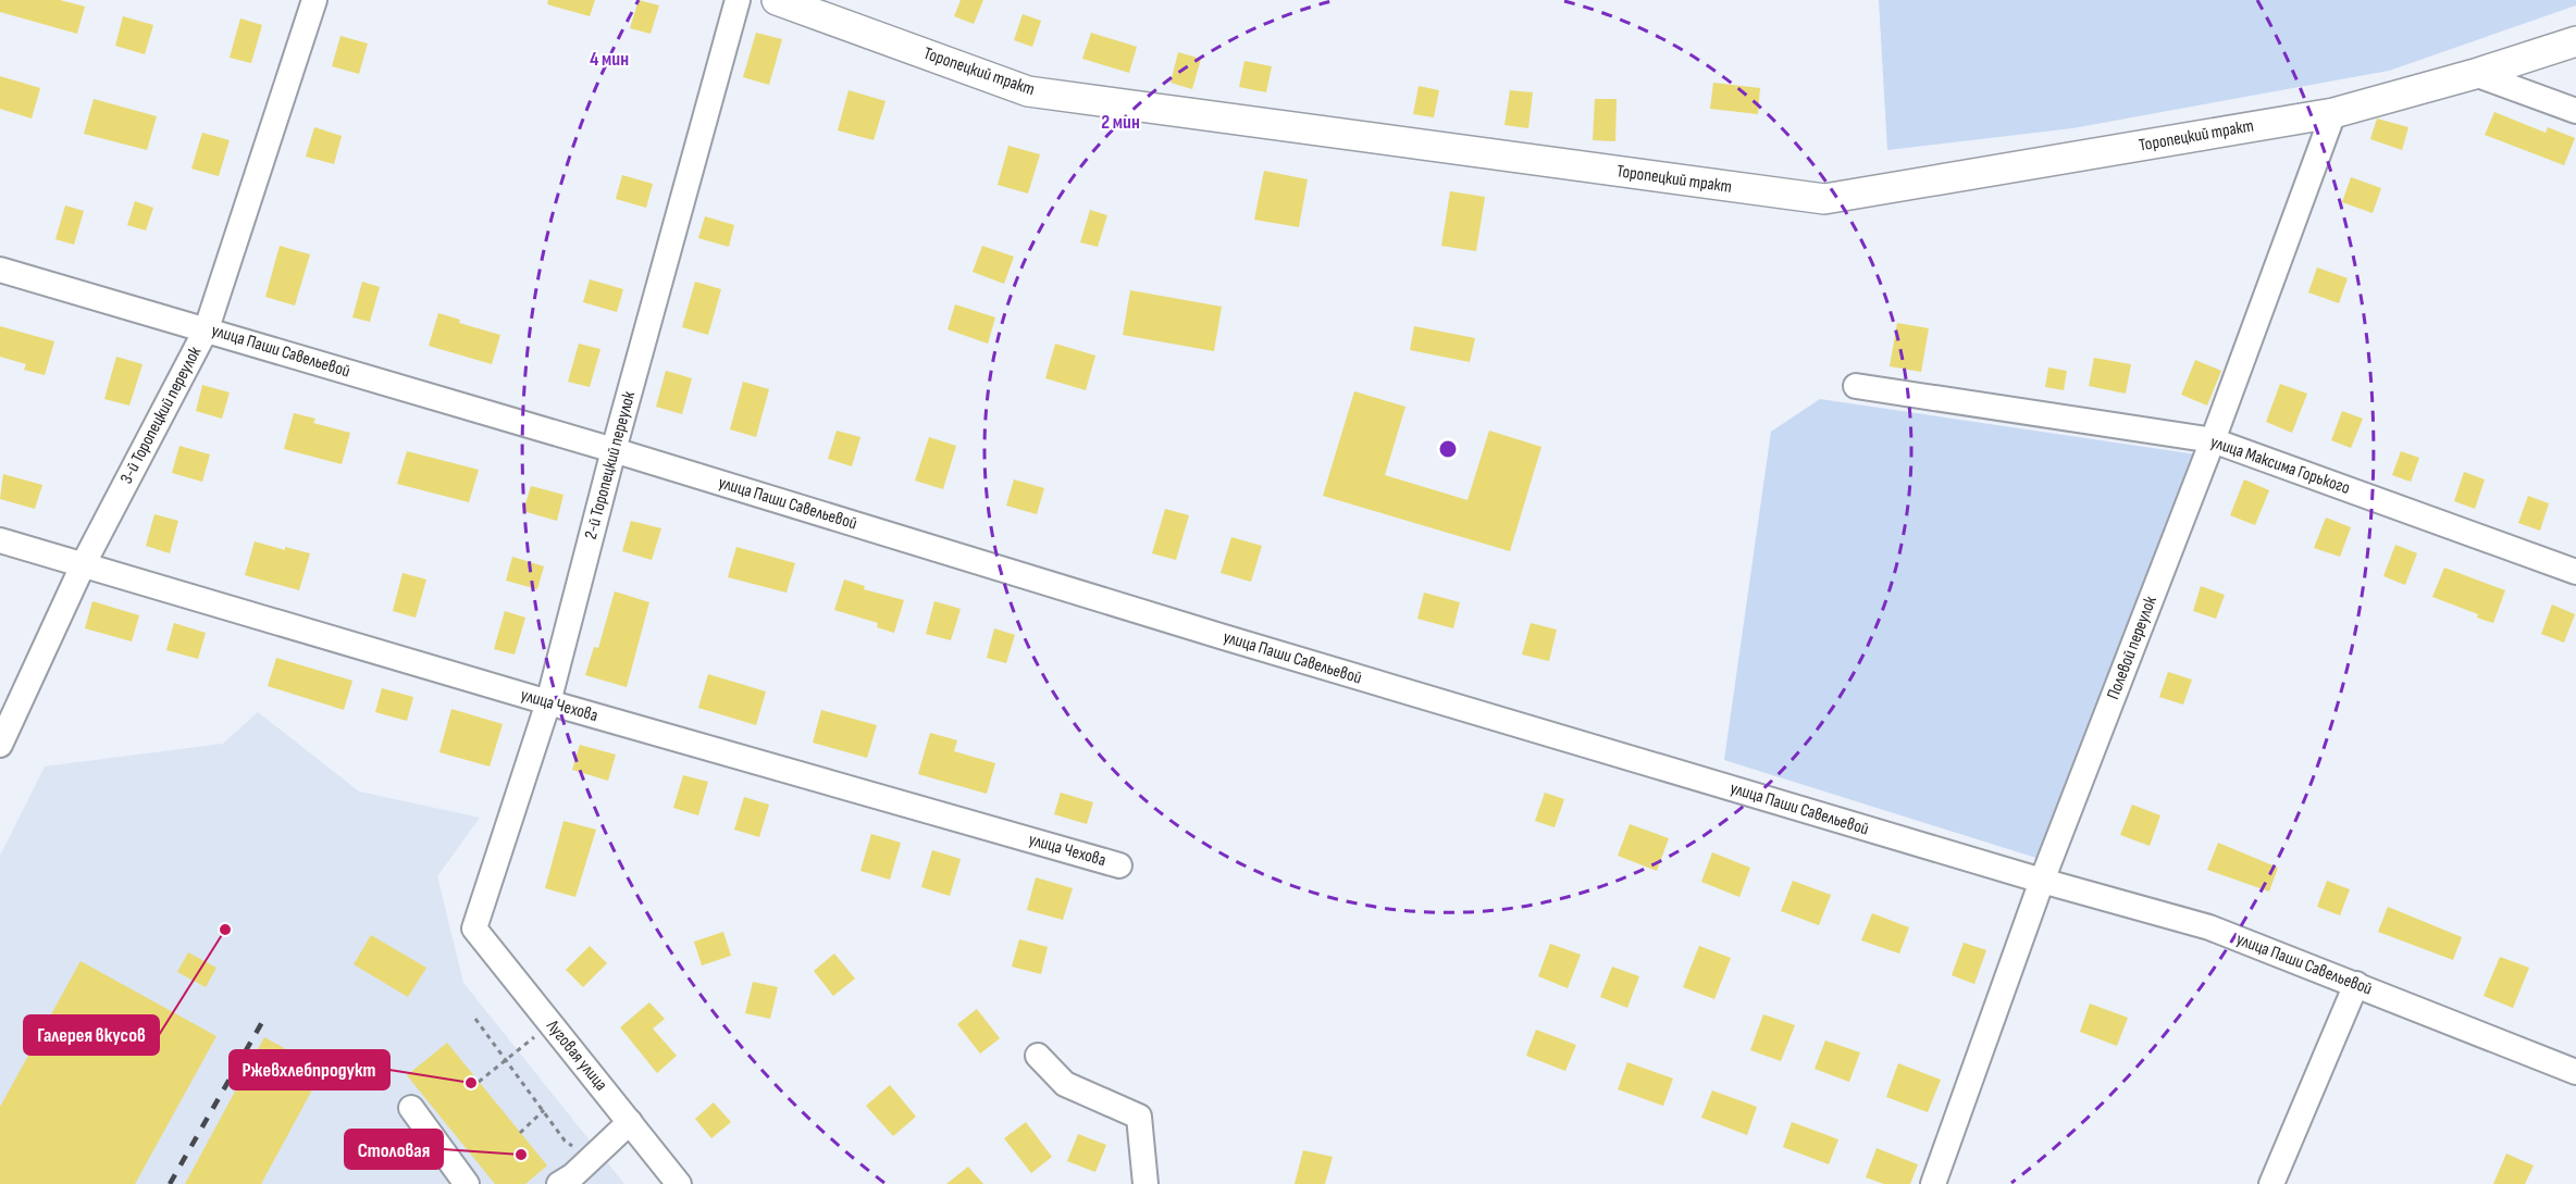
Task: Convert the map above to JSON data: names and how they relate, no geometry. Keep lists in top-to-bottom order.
{
  "streets": {
    "main road": ["Торопецкий тракт"],
    "street": [
      "улица Паши Савельевой",
      "3-й Торопецкий переулок",
      "2-й Торопецкий переулок",
      "улица Максима Горького",
      "Полевой переулок",
      "улица Чехова",
      "Луговая улица"
    ]
  },
  "crossings": [
    ["Торопецкий тракт", "Полевой переулок"],
    ["улица Паши Савельевой", "3-й Торопецкий переулок"],
    ["улица Паши Савельевой", "2-й Торопецкий переулок"],
    ["улица Паши Савельевой", "Полевой переулок"],
    ["3-й Торопецкий переулок", "улица Чехова"],
    ["2-й Торопецкий переулок", "улица Чехова"],
    ["2-й Торопецкий переулок", "Луговая улица"],
    ["улица Максима Горького", "Полевой переулок"]
  ],
  "places": ["Галерея вкусов", "Ржевхлебпродукт", "Столовая"],
  "rings": ["4 мин", "2 мин"]
}
